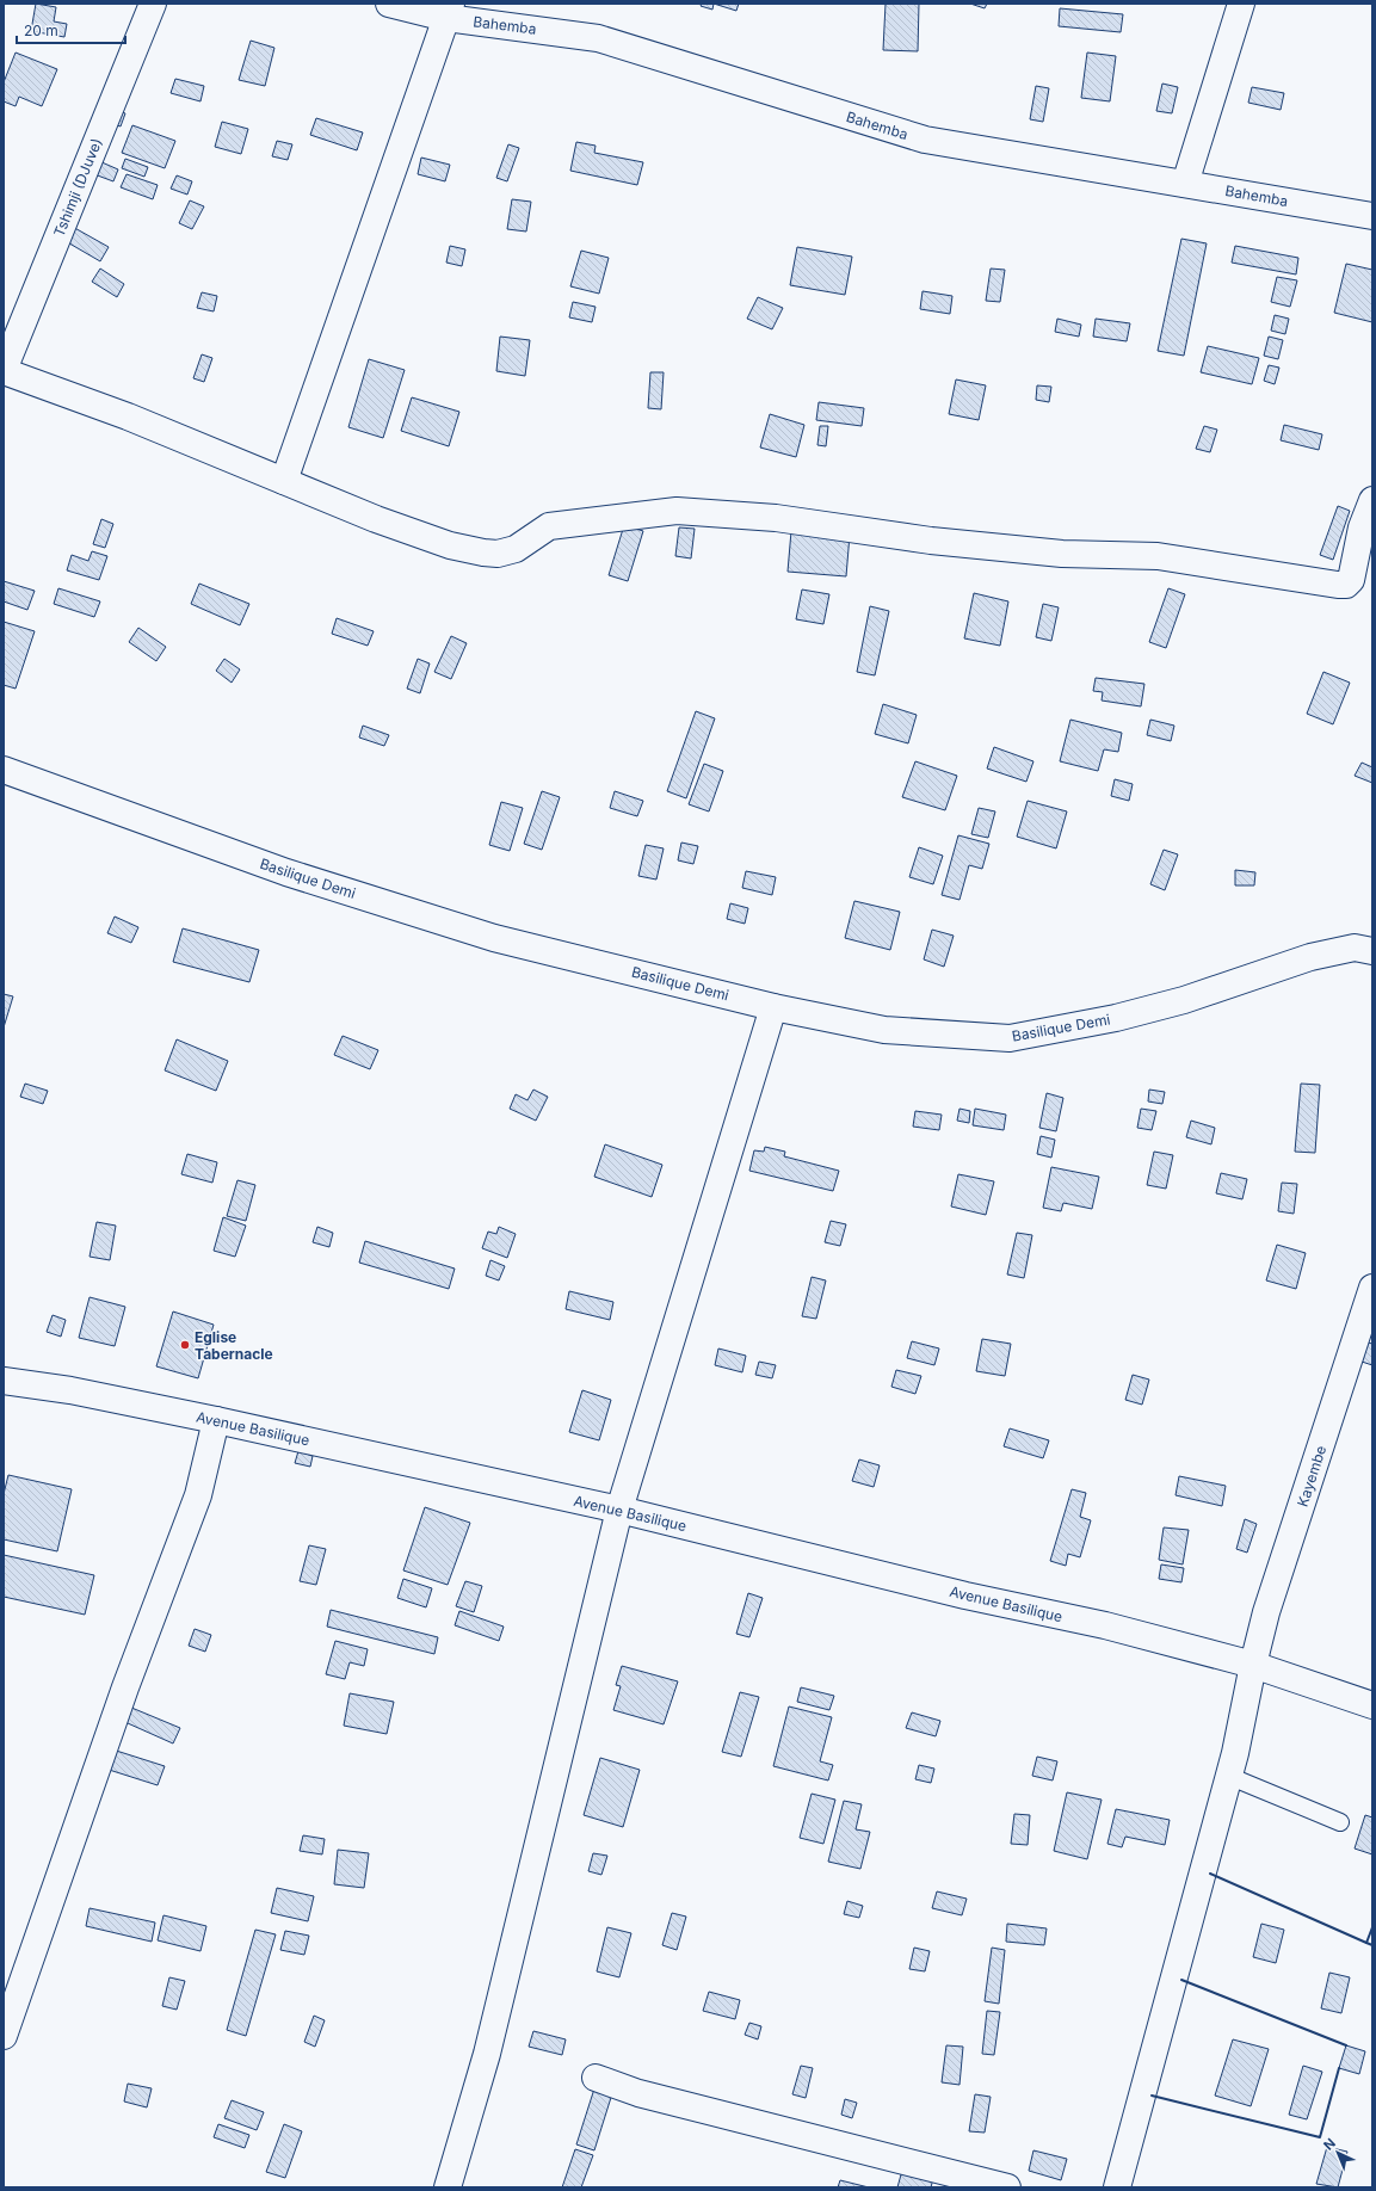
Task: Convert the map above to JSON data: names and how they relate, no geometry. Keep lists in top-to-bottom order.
{
  "streets": {
    "street": [
      "Bahemba",
      "Tshimji (DJuve)",
      "Basilique Demi",
      "Avenue Basilique",
      "Kayembe"
    ]
  },
  "crossings": [
    ["Avenue Basilique", "Kayembe"]
  ],
  "places": ["Eglise Tabernacle"],
  "scale_bar": "20 m",
  "north": "top left"
}
